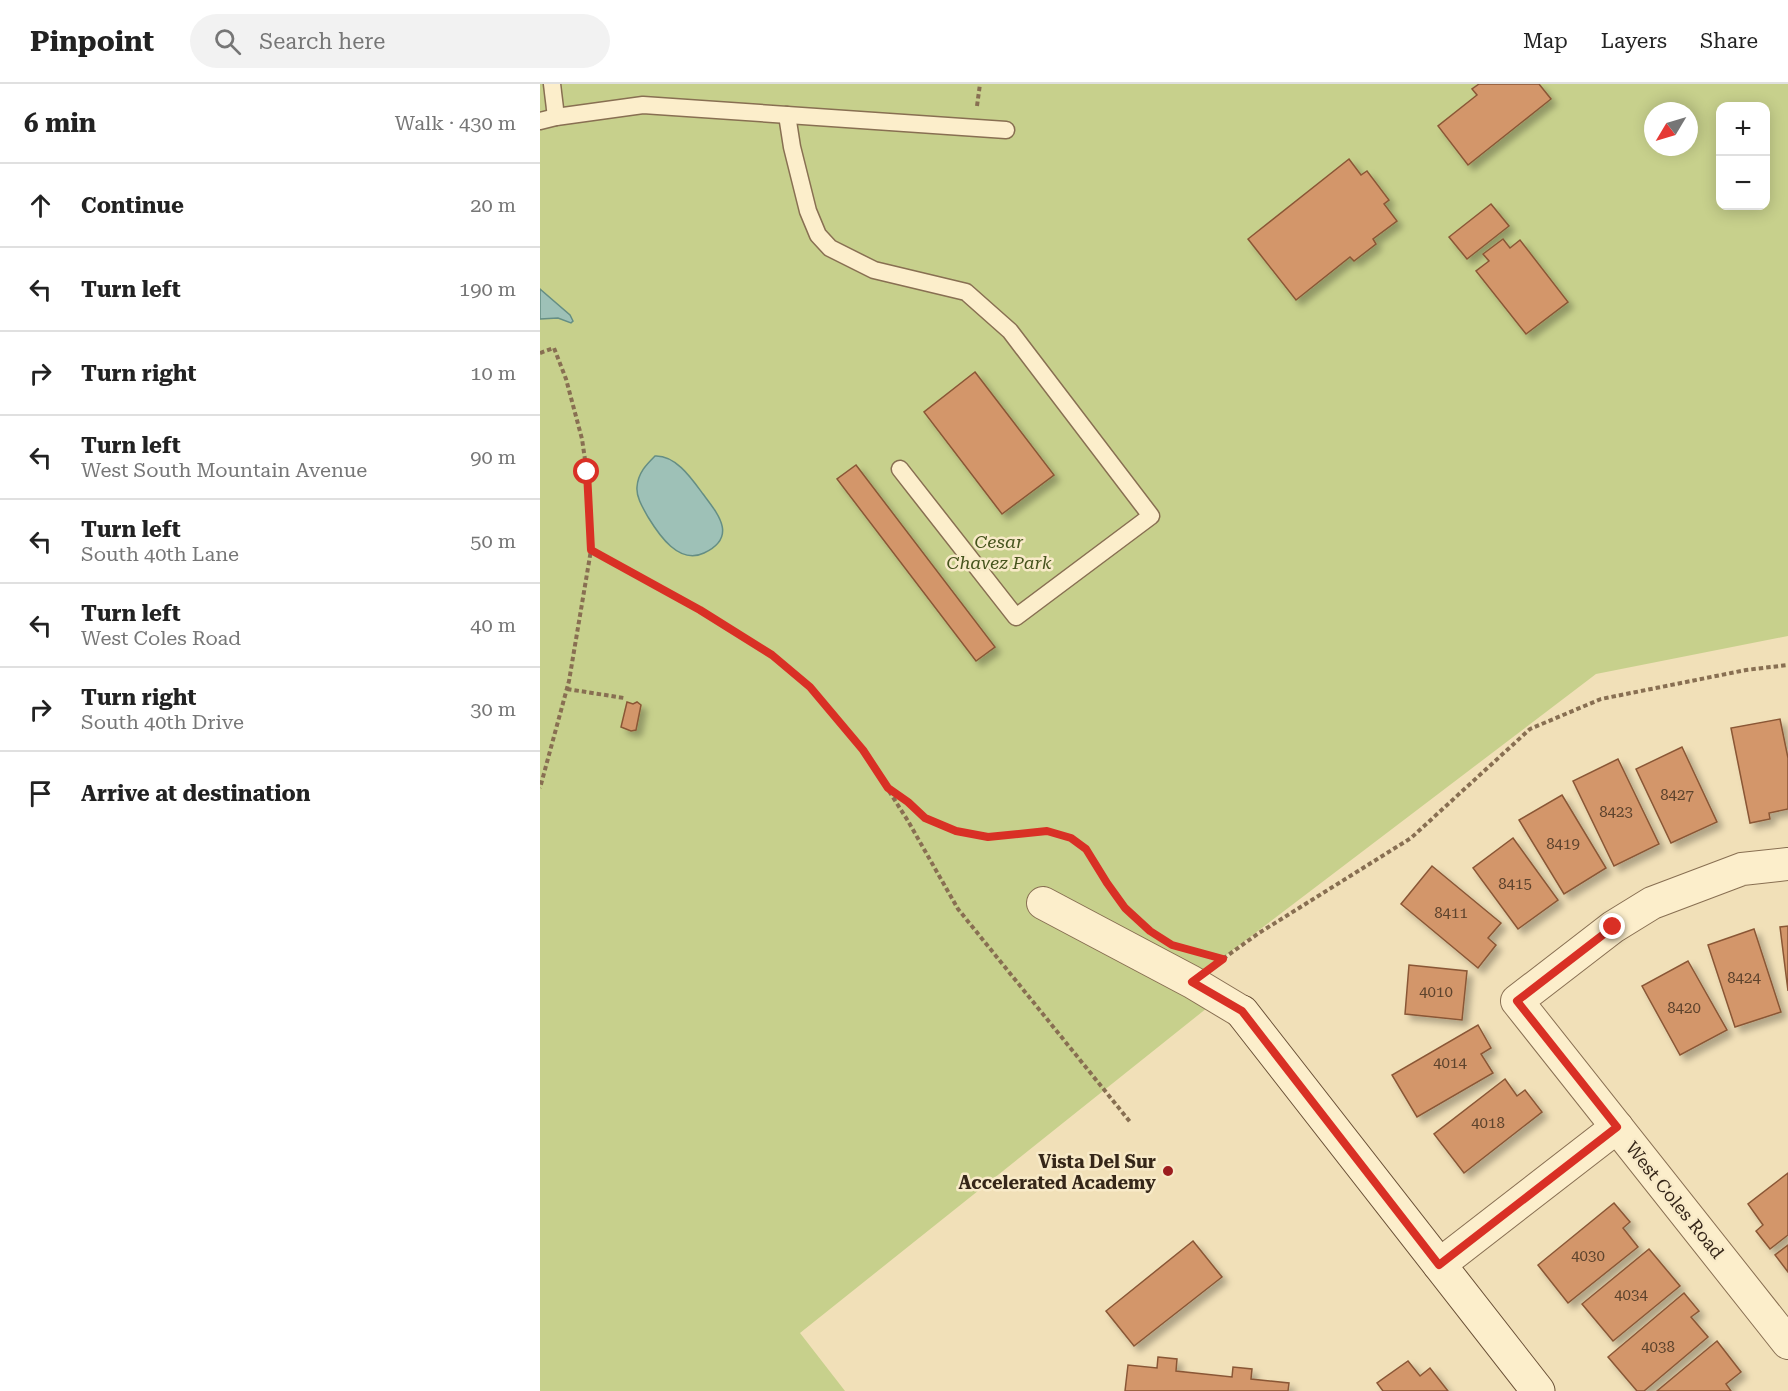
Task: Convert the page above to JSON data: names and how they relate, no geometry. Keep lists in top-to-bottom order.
{
  "streets": {
    "street": ["West Coles Road"]
  },
  "parks": ["Cesar Chavez Park"],
  "places": ["Vista Del Sur Accelerated Academy"],
  "house_numbers": [
    "8427",
    "8423",
    "8419",
    "8415",
    "8411",
    "8424",
    "4010",
    "8420",
    "4014",
    "4018",
    "4030",
    "4034",
    "4038"
  ],
  "north": "bottom left",
  "page": {
    "header": "Pinpoint",
    "search": "Search here",
    "nav": ["Map", "Layers", "Share"],
    "heading": ["6 min", "Walk · 430 m"],
    "map_buttons": ["+", "−"],
    "list": [
      ["Continue", "20 m"],
      ["Turn left", "190 m"],
      ["Turn right", "10 m"],
      ["Turn left", "West South Mountain Avenue", "90 m"],
      ["Turn left", "South 40th Lane", "50 m"],
      ["Turn left", "West Coles Road", "40 m"],
      ["Turn right", "South 40th Drive", "30 m"],
      "Arrive at destination"
    ]
  }
}
